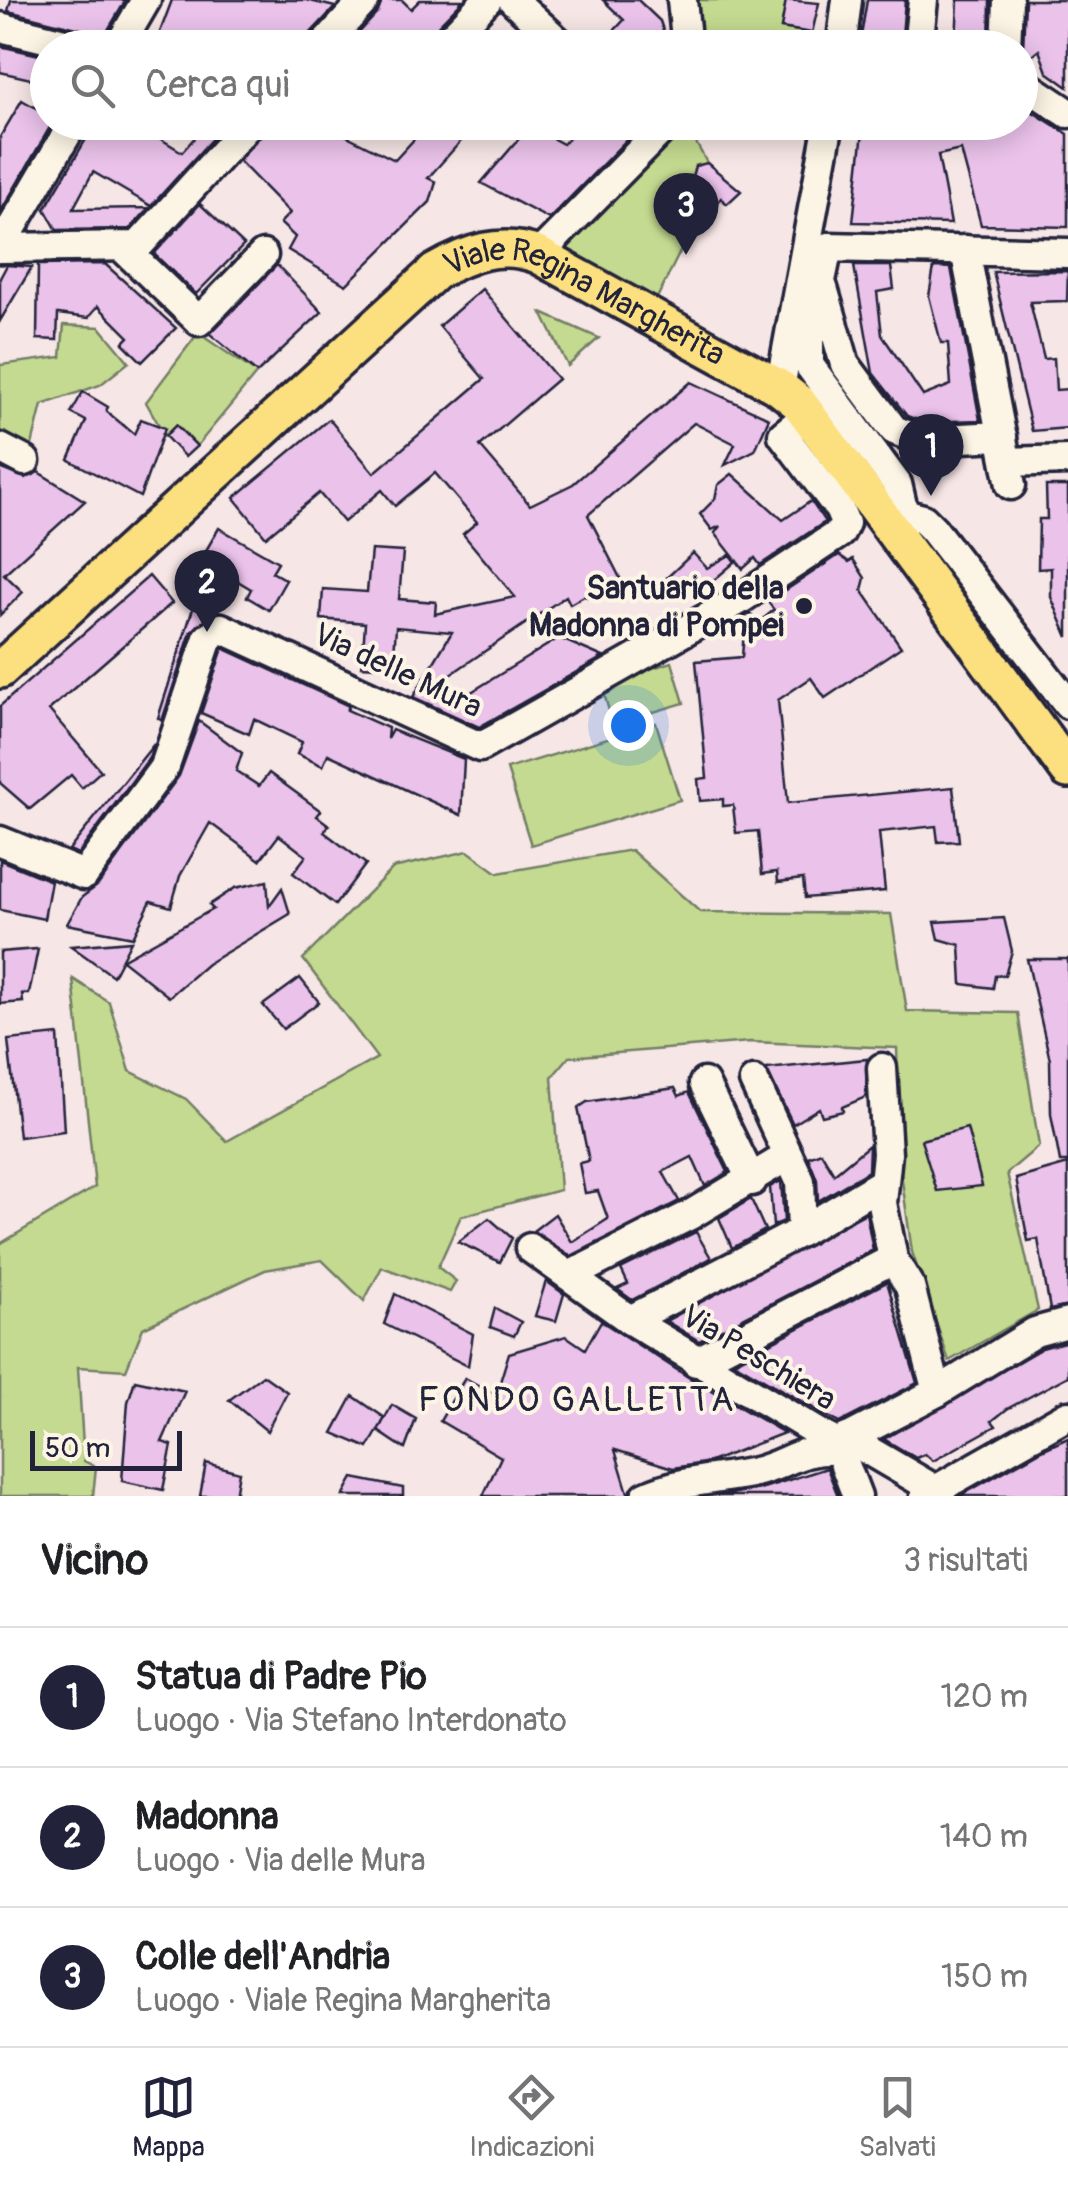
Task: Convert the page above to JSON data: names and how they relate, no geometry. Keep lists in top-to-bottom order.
{
  "streets": {
    "main road": ["Viale Regina Margherita"],
    "street": ["Via delle Mura", "Via Peschiera"]
  },
  "crossings": [
    ["Viale Regina Margherita", "Via delle Mura"]
  ],
  "districts": ["FONDO GALLETTA"],
  "places": ["Santuario della Madonna di Pompei"],
  "scale_bar": "50 m",
  "page": {
    "search": "Cerca qui",
    "pins": ["3", "1", "2"],
    "scale": "50 m",
    "heading": ["Vicino", "3 risultati"],
    "list": [
      {
        "mark": "1",
        "name": "Statua di Padre Pio",
        "note": "Luogo · Via Stefano Interdonato",
        "value": "120 m"
      },
      {
        "mark": "2",
        "name": "Madonna",
        "note": "Luogo · Via delle Mura",
        "value": "140 m"
      },
      {
        "mark": "3",
        "name": "Colle dell'Andria",
        "note": "Luogo · Viale Regina Margherita",
        "value": "150 m"
      }
    ],
    "nav": ["Mappa", "Indicazioni", "Salvati"]
  }
}
